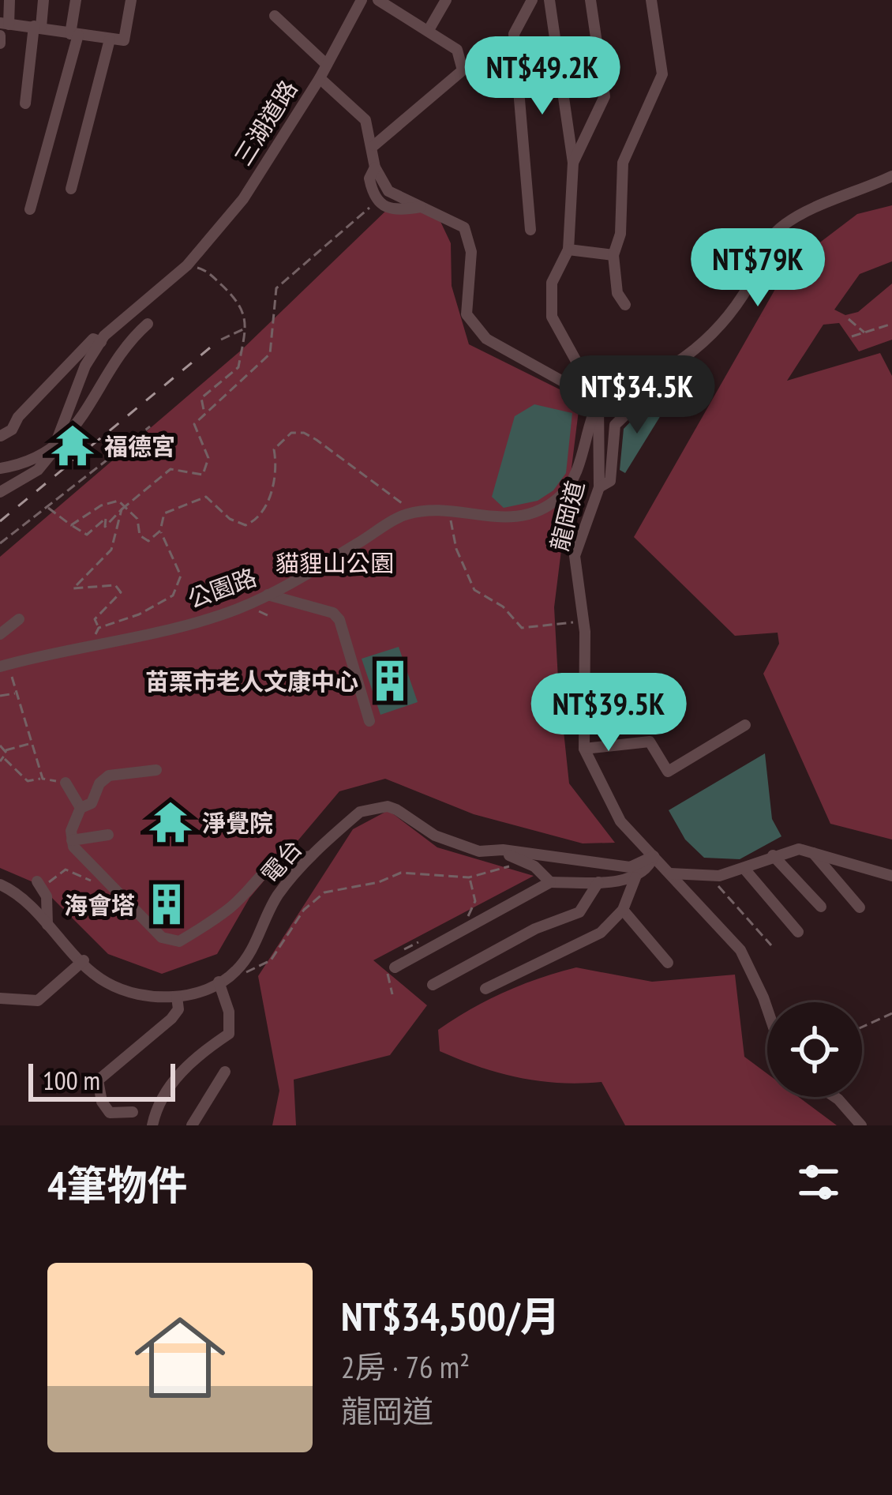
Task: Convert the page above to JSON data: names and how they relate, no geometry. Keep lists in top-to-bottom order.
{
  "streets": {
    "street": [
      "三湖道路",
      "龍岡道",
      "公園路",
      "電台"
    ]
  },
  "crossings": [
    ["龍岡道", "公園路"],
    ["龍岡道", "電台"]
  ],
  "parks": ["貓貍山公園"],
  "places": {
    "temple": ["福德宮", "淨覺院"],
    "building": ["苗栗市老人文康中心", "海會塔"]
  },
  "scale_bar": "100 m",
  "page": {
    "price": [
      "NT$49.2K",
      "NT$79K",
      "NT$34.5K",
      "NT$39.5K"
    ],
    "scale": "100 m",
    "heading": "4筆物件",
    "list": [
      {
        "name": "NT$34,500/月",
        "note": "2房 · 76 m² · 龍岡道"
      }
    ]
  }
}
